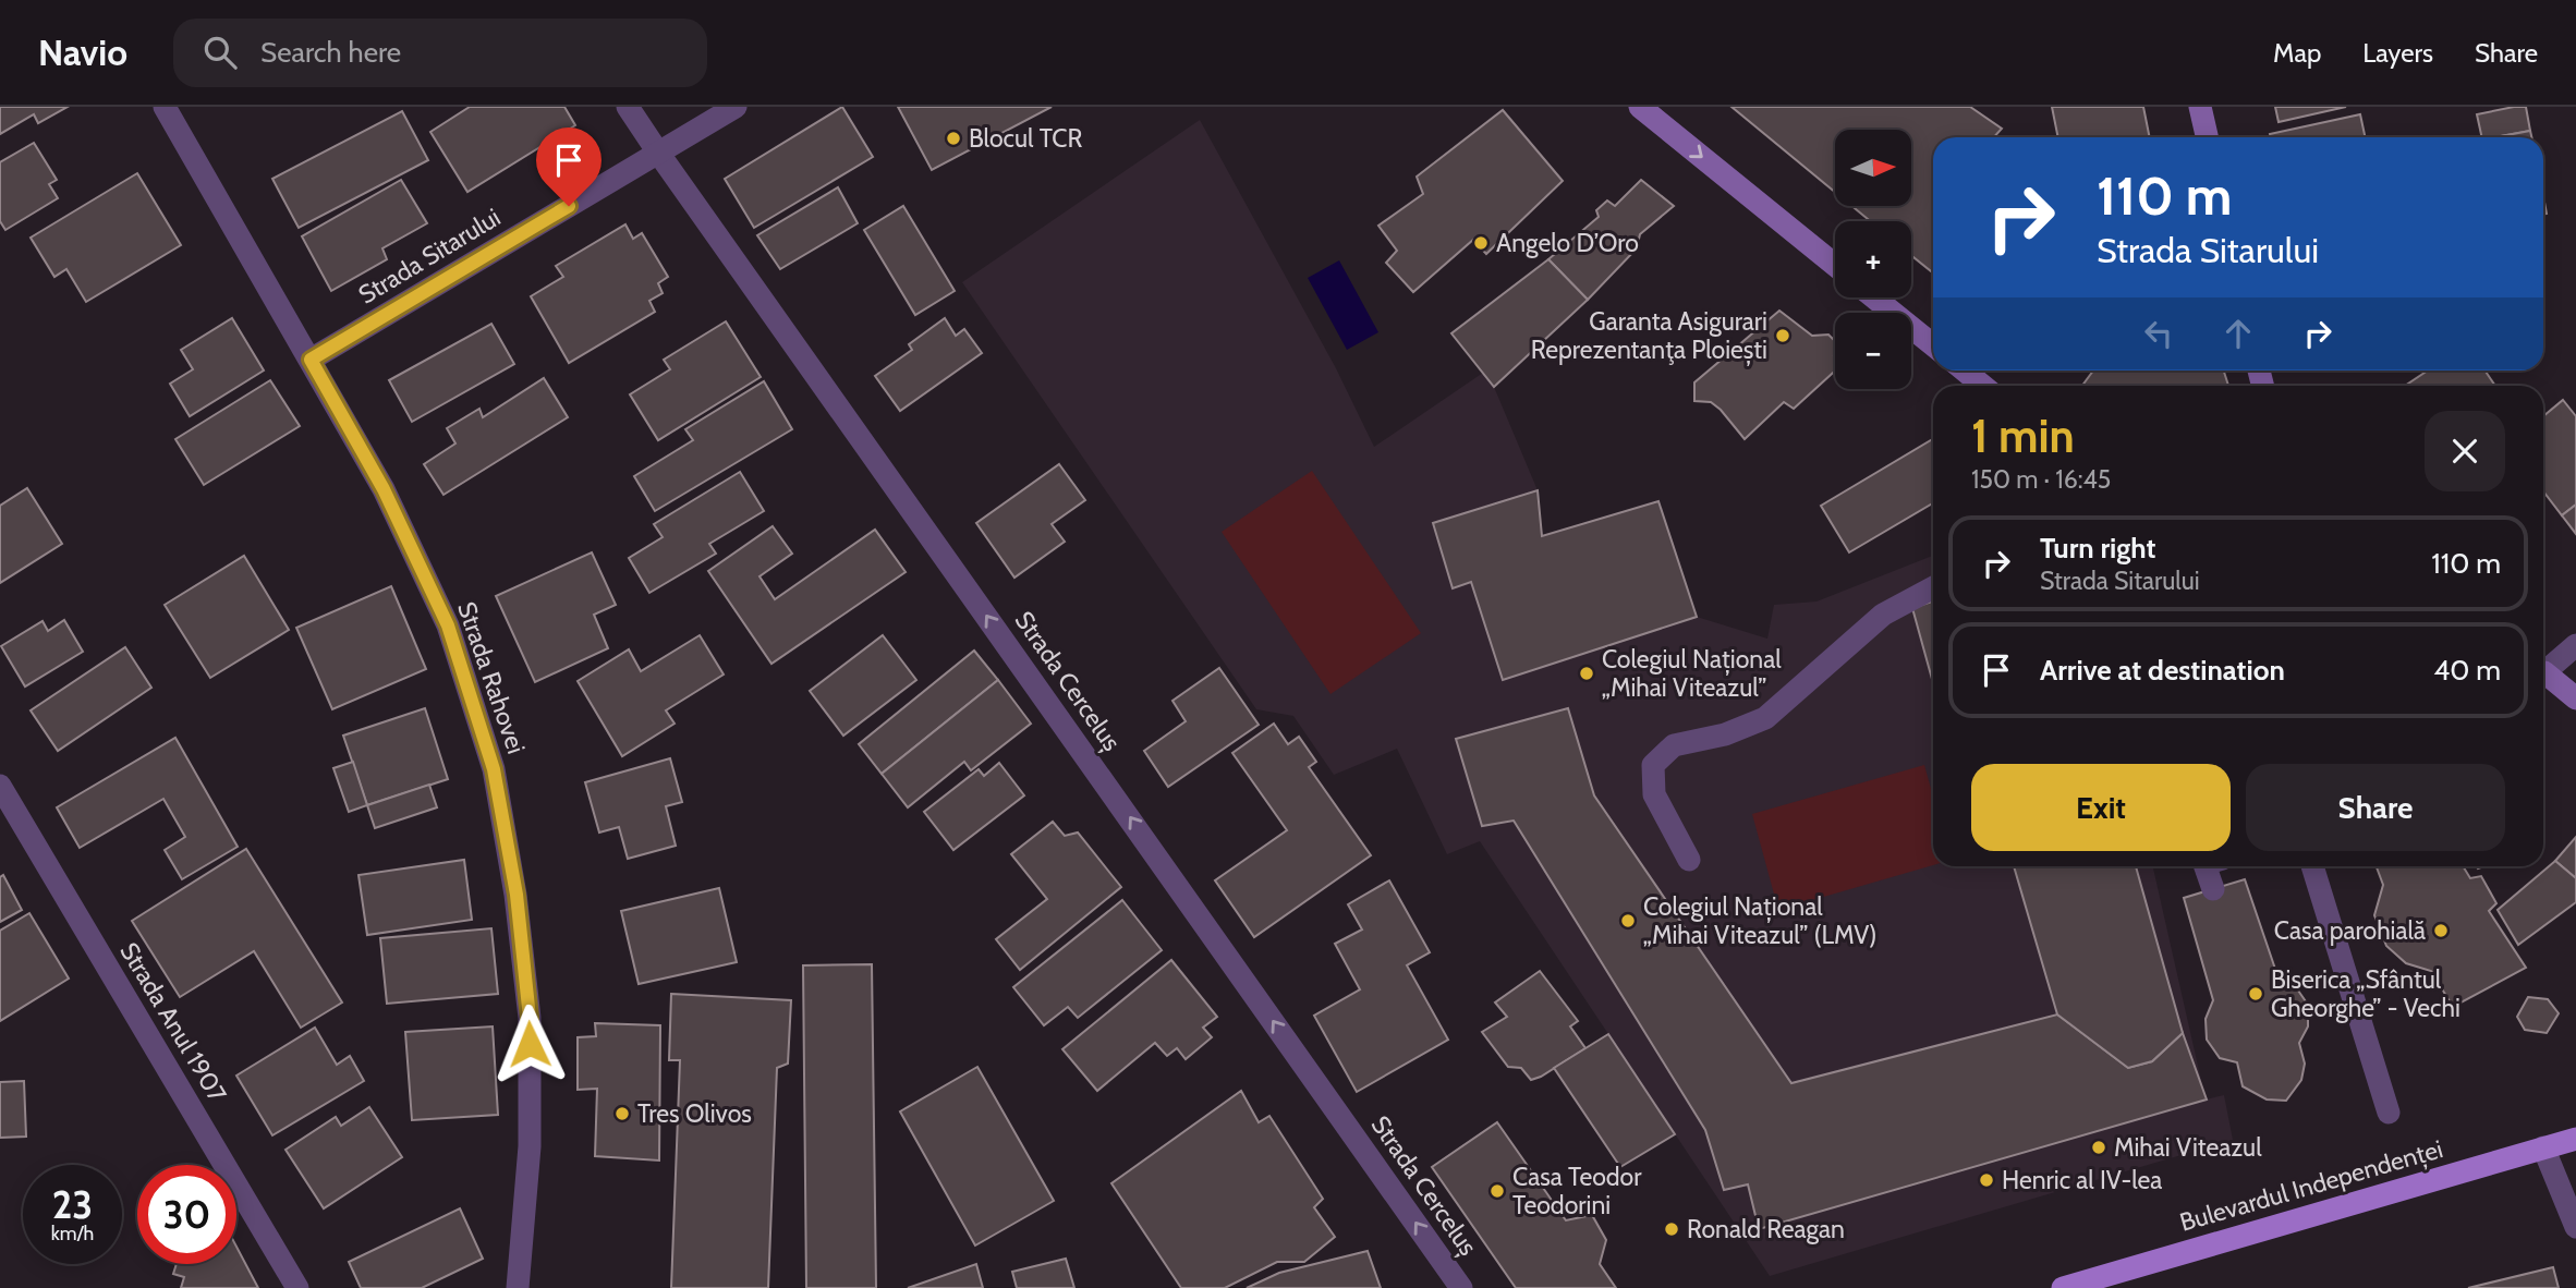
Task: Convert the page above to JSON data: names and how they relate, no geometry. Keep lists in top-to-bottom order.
{
  "streets": {
    "main road": ["Bulevardul Independenței"],
    "street": [
      "Strada Sitarului",
      "Strada Rahovei",
      "Strada Cerceluș",
      "Strada Anul 1907"
    ]
  },
  "crossings": [
    ["Strada Sitarului", "Strada Rahovei"],
    ["Strada Sitarului", "Strada Cerceluș"]
  ],
  "one_way": ["Strada Cerceluș"],
  "places": [
    "Blocul TCR",
    "Angelo D’Oro",
    "Garanta Asigurari Reprezentanţa Ploiești",
    "Colegiul Național „Mihai Viteazul”",
    "Colegiul Național „Mihai Viteazul” (LMV)",
    "Casa parohială",
    "Biserica „Sfântul Gheorghe” - Vechi",
    "Tres Olivos",
    "Mihai Viteazul",
    "Henric al IV-lea",
    "Casa Teodor Teodorini",
    "Ronald Reagan"
  ],
  "north": "right",
  "page": {
    "header": "Navio",
    "search": "Search here",
    "nav": ["Map", "Layers", "Share"],
    "map_buttons": ["+", "−"],
    "turn": ["110 m", "Strada Sitarului"],
    "heading": ["1 min", "150 m · 16:45"],
    "list": [
      {
        "name": "Turn right",
        "note": "Strada Sitarului",
        "value": "110 m"
      },
      {
        "name": "Arrive at destination",
        "value": "40 m"
      }
    ],
    "buttons": ["Exit", "Share"],
    "speed": "23 km/h",
    "limit": "30"
  }
}
